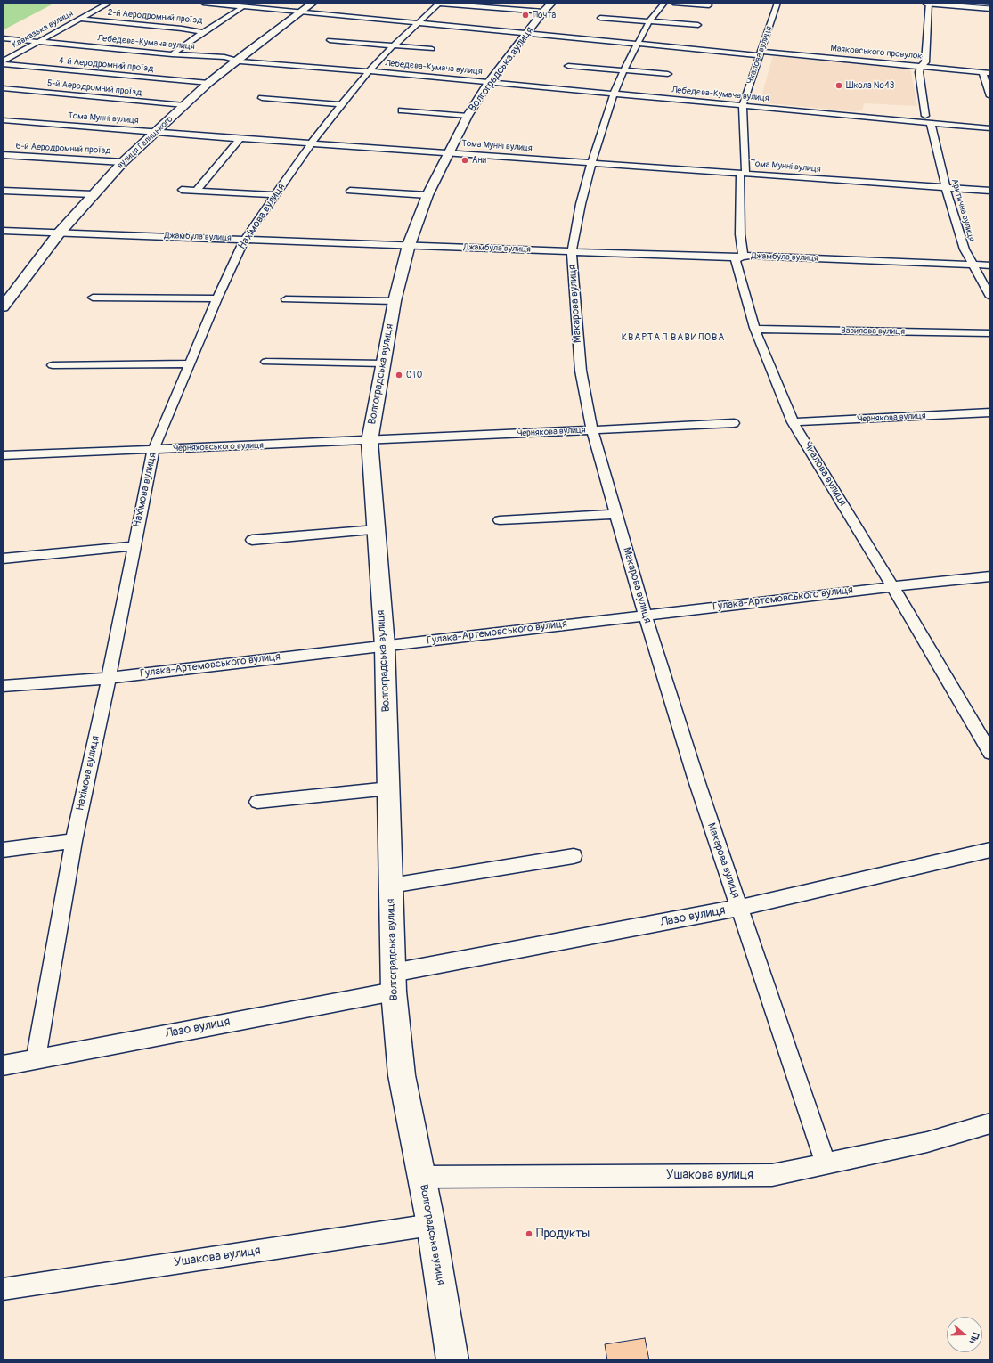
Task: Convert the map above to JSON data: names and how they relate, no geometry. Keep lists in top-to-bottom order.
{
  "streets": {
    "street": [
      "2-й Аеродромний проїзд",
      "Кавказька вулиця",
      "Лебедєва-Кумача вулиця",
      "Маяковського провулок",
      "Чкалова вулиця",
      "4-й Аеродромний проїзд",
      "Волгоградська вулиця",
      "5-й Аеродромний проїзд",
      "Тома Мунні вулиця",
      "вулиця Галицького",
      "6-й Аеродромний проїзд",
      "Арктична вулиця",
      "Нахімова вулиця",
      "Джамбула вулиця",
      "Макарова вулиця",
      "Вавилова вулиця",
      "Чернякова вулиця",
      "Черняховського вулиця",
      "Гулака-Артемовського вулиця",
      "Лазо вулиця",
      "Ушакова вулиця"
    ]
  },
  "crossings": [
    ["2-й Аеродромний проїзд", "Кавказька вулиця"],
    ["2-й Аеродромний проїзд", "Маяковського провулок"],
    ["Кавказька вулиця", "Лебедєва-Кумача вулиця"],
    ["Кавказька вулиця", "4-й Аеродромний проїзд"],
    ["Лебедєва-Кумача вулиця", "Чкалова вулиця"],
    ["Лебедєва-Кумача вулиця", "Волгоградська вулиця"],
    ["Лебедєва-Кумача вулиця", "вулиця Галицького"],
    ["Лебедєва-Кумача вулиця", "Арктична вулиця"],
    ["Лебедєва-Кумача вулиця", "Нахімова вулиця"],
    ["Лебедєва-Кумача вулиця", "Макарова вулиця"],
    ["Маяковського провулок", "Чкалова вулиця"],
    ["Маяковського провулок", "Волгоградська вулиця"],
    ["Маяковського провулок", "вулиця Галицького"],
    ["Маяковського провулок", "Нахімова вулиця"],
    ["Маяковського провулок", "Макарова вулиця"],
    ["Чкалова вулиця", "Тома Мунні вулиця"],
    ["Чкалова вулиця", "Джамбула вулиця"],
    ["Чкалова вулиця", "Вавилова вулиця"],
    ["Чкалова вулиця", "Чернякова вулиця"],
    ["Чкалова вулиця", "Гулака-Артемовського вулиця"],
    ["4-й Аеродромний проїзд", "вулиця Галицького"],
    ["Волгоградська вулиця", "Тома Мунні вулиця"],
    ["Волгоградська вулиця", "Джамбула вулиця"],
    ["Волгоградська вулиця", "Чернякова вулиця"],
    ["Волгоградська вулиця", "Черняховського вулиця"],
    ["Волгоградська вулиця", "Гулака-Артемовського вулиця"],
    ["Волгоградська вулиця", "Лазо вулиця"],
    ["Волгоградська вулиця", "Ушакова вулиця"],
    ["5-й Аеродромний проїзд", "вулиця Галицького"],
    ["Тома Мунні вулиця", "вулиця Галицького"],
    ["Тома Мунні вулиця", "Арктична вулиця"],
    ["Тома Мунні вулиця", "Нахімова вулиця"],
    ["Тома Мунні вулиця", "Макарова вулиця"],
    ["вулиця Галицького", "6-й Аеродромний проїзд"],
    ["вулиця Галицького", "Джамбула вулиця"],
    ["Арктична вулиця", "Джамбула вулиця"],
    ["Нахімова вулиця", "Джамбула вулиця"],
    ["Нахімова вулиця", "Черняховського вулиця"],
    ["Нахімова вулиця", "Гулака-Артемовського вулиця"],
    ["Нахімова вулиця", "Лазо вулиця"],
    ["Джамбула вулиця", "Макарова вулиця"],
    ["Макарова вулиця", "Чернякова вулиця"],
    ["Макарова вулиця", "Гулака-Артемовського вулиця"],
    ["Макарова вулиця", "Лазо вулиця"],
    ["Макарова вулиця", "Ушакова вулиця"],
    ["Чернякова вулиця", "Черняховського вулиця"]
  ],
  "districts": ["КВАРТАЛ ВАВИЛОВА"],
  "places": [
    "Почта",
    "Школа №43",
    "Ани",
    "СТО",
    "Продукты"
  ],
  "north": "right"
}
